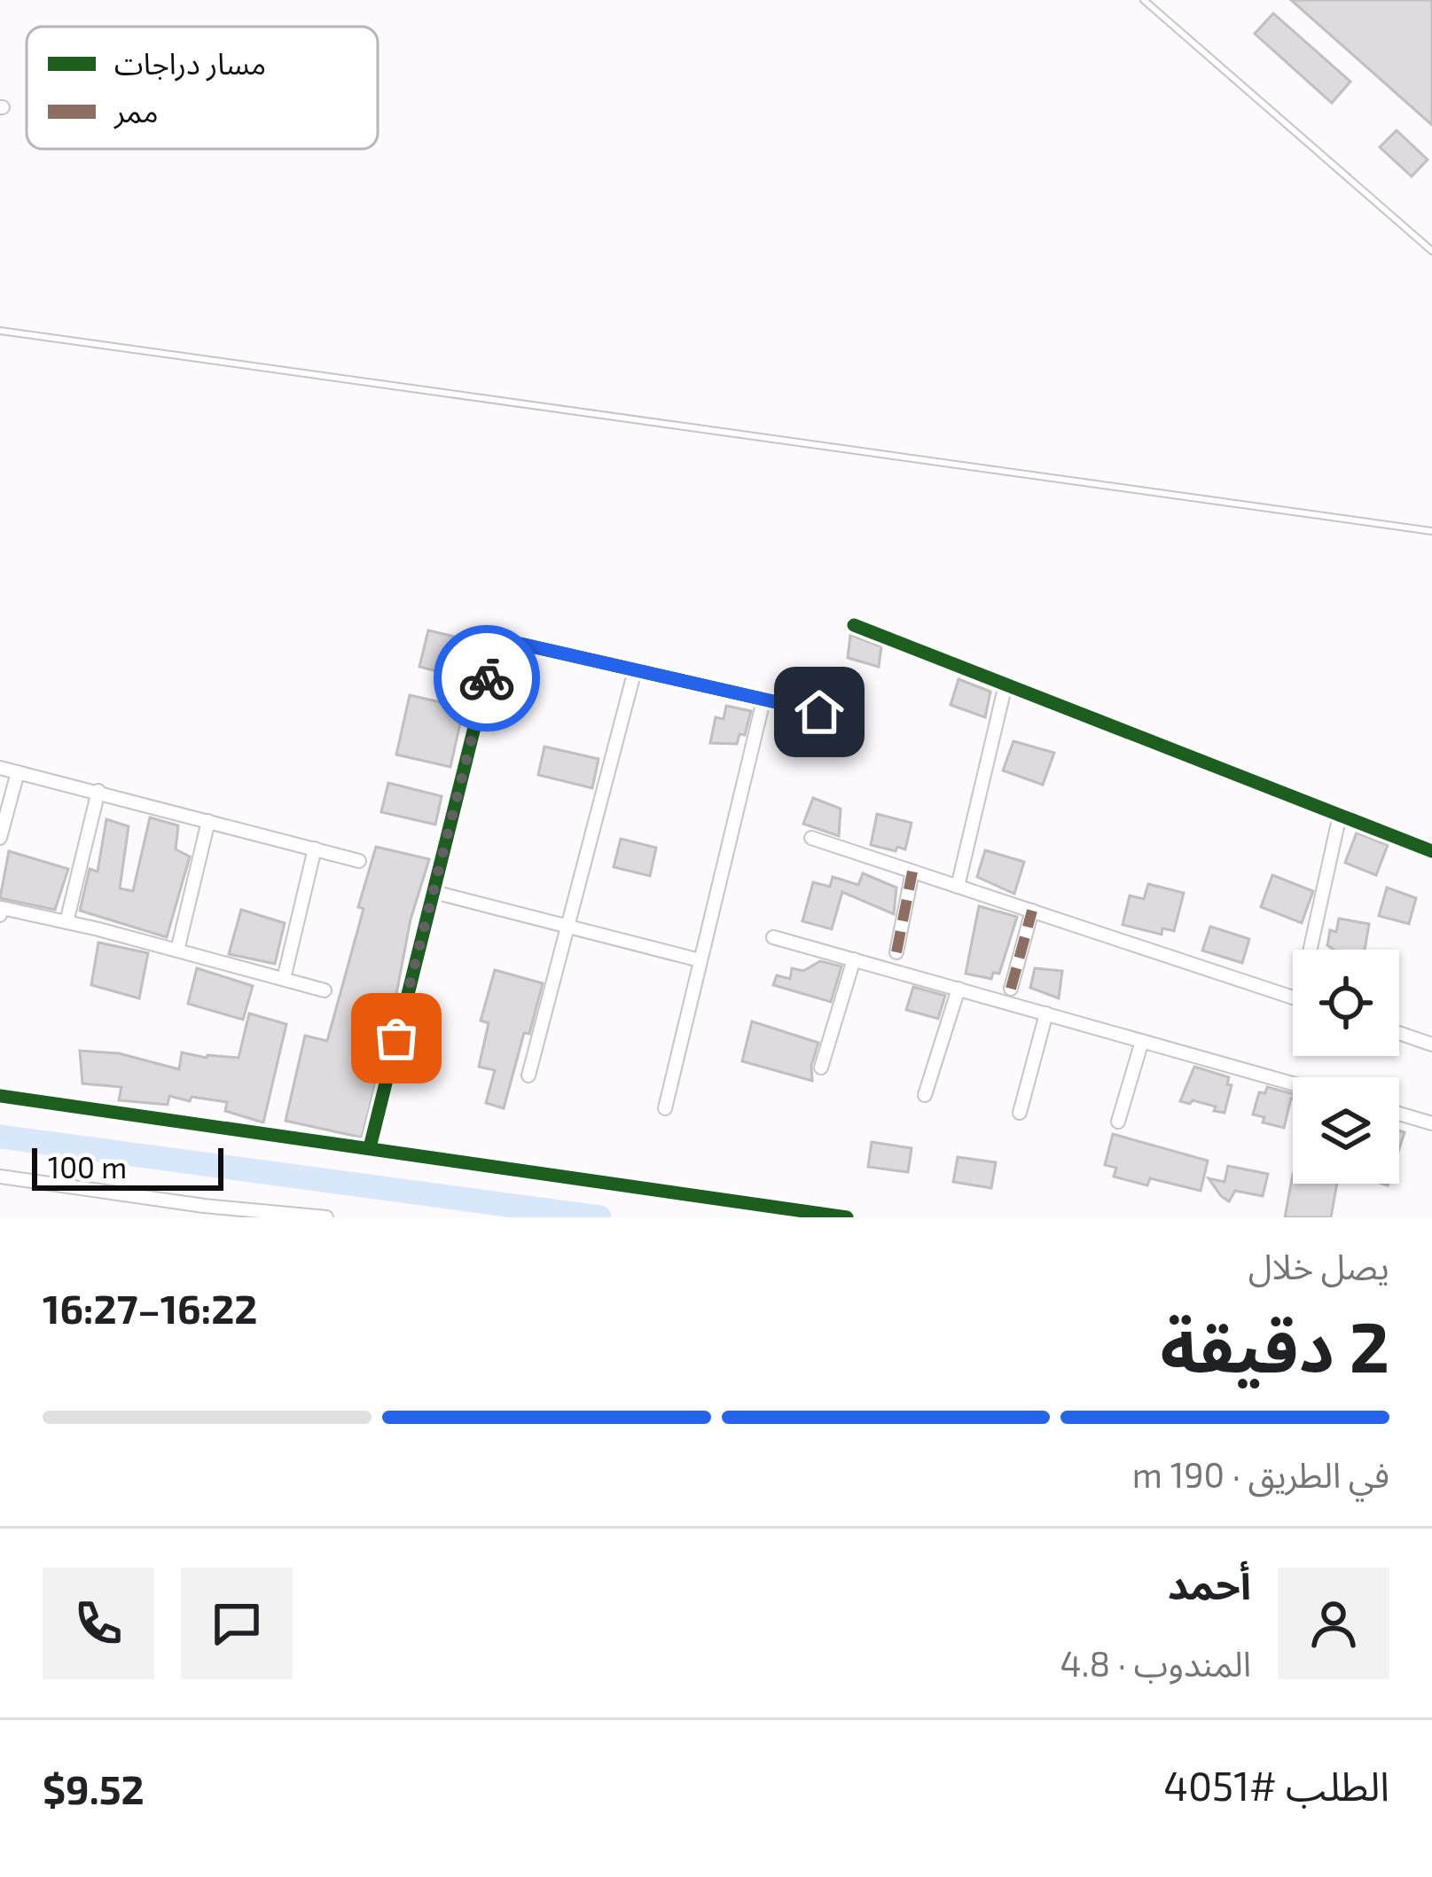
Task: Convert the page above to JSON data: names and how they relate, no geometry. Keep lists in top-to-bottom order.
{
  "legend": ["مسار دراجات", "ممر"],
  "scale_bar": "100 m",
  "page": {
    "scale": "100 m",
    "heading": ["2 دقيقة", "يصل خلال", "16:22–16:27"],
    "panel": [
      "أحمد",
      "المندوب · 4.8",
      "الطلب #4051",
      "$9.52"
    ],
    "bar": "في الطريق · 190 m"
  }
}
